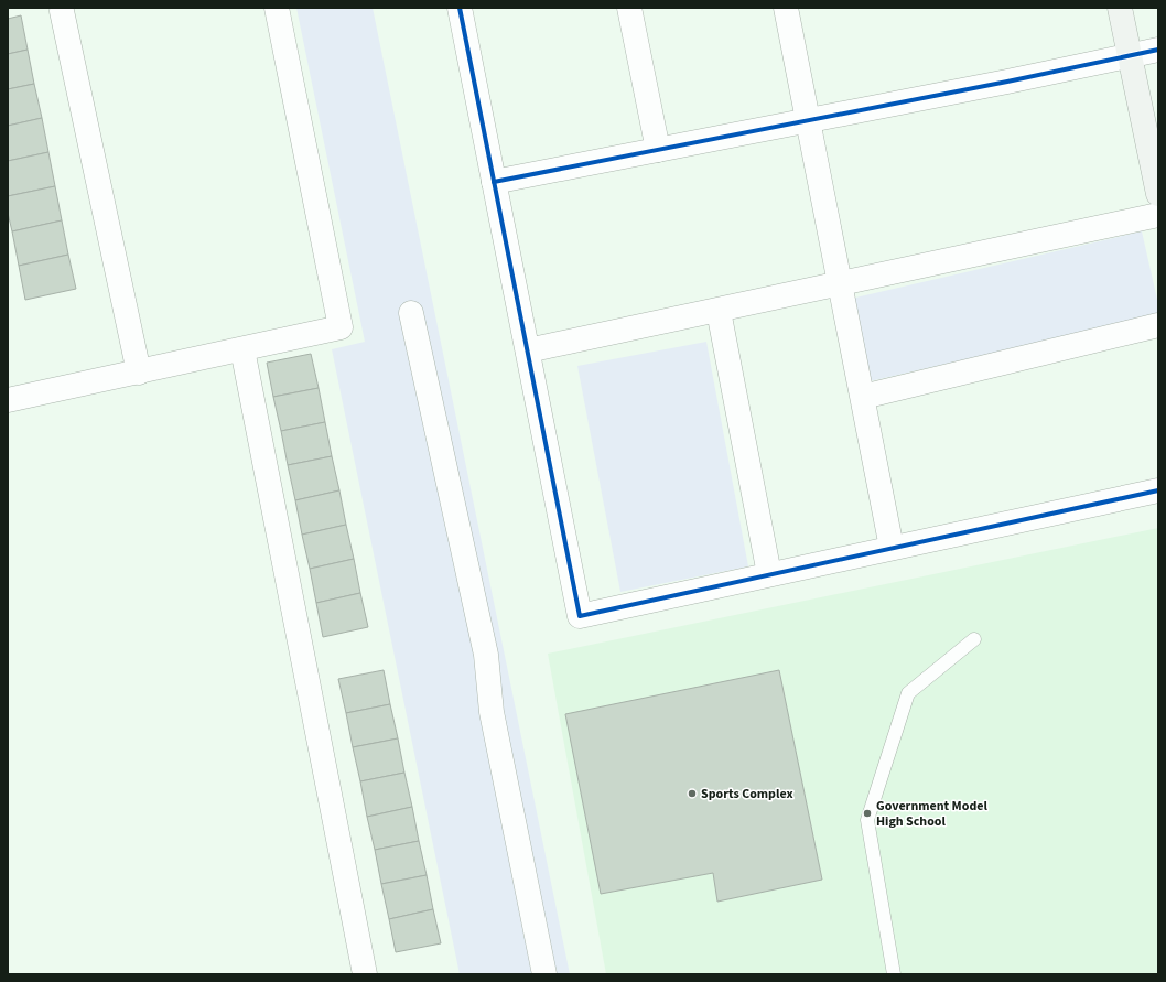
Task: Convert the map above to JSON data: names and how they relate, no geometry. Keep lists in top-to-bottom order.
{
  "places": ["Sports Complex", "Government Model High School"]
}
